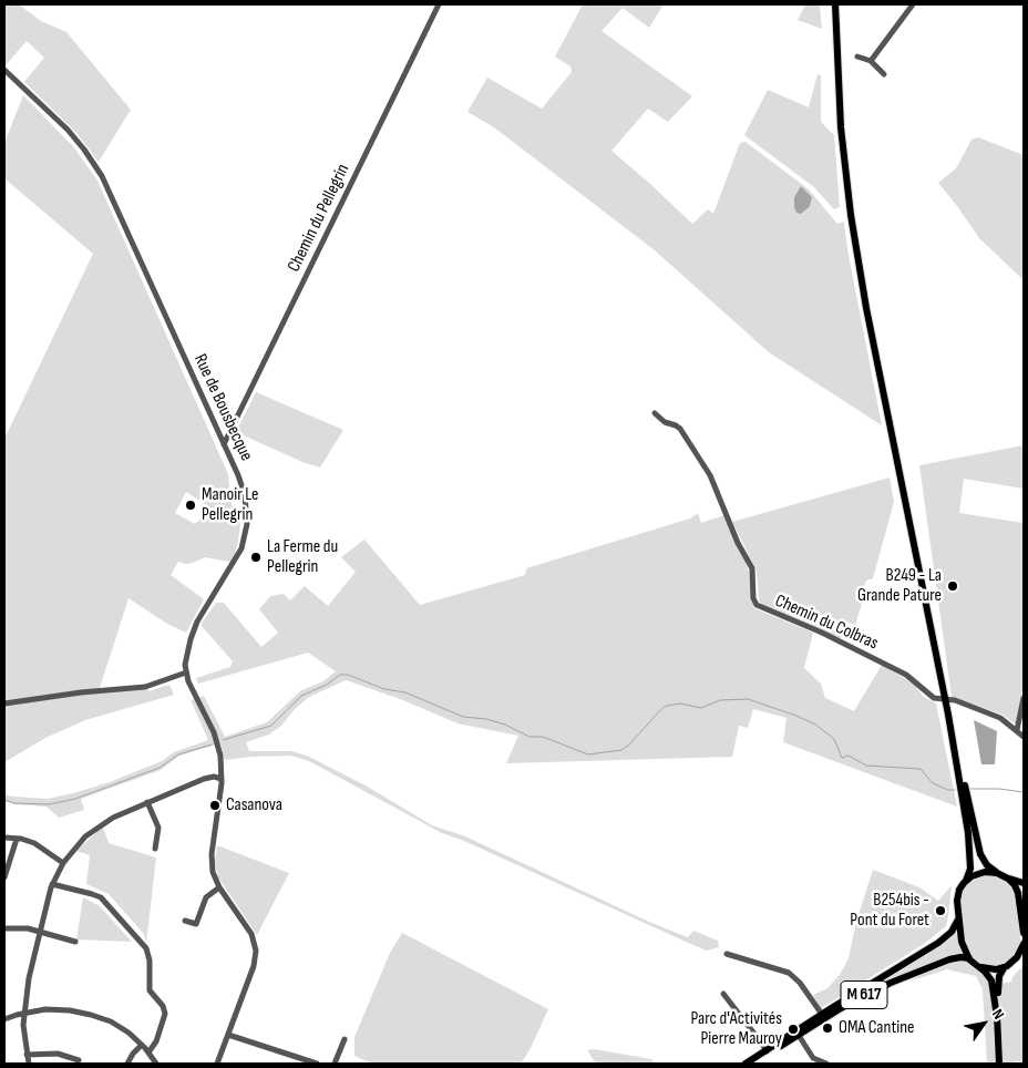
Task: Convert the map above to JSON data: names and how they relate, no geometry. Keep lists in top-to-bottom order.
{
  "streets": {
    "main road": ["M 617"],
    "street": ["Chemin du Pellegrin", "Rue de Bousbecque", "Chemin du Colbras"]
  },
  "crossings": [
    ["Chemin du Pellegrin", "Rue de Bousbecque"]
  ],
  "places": [
    "Manoir Le Pellegrin",
    "La Ferme du Pellegrin",
    "B249 - La Grande Pature",
    "Casanova",
    "B254bis - Pont du Foret",
    "OMA Cantine",
    "Parc d'Activités Pierre Mauroy"
  ],
  "north": "top right"
}
